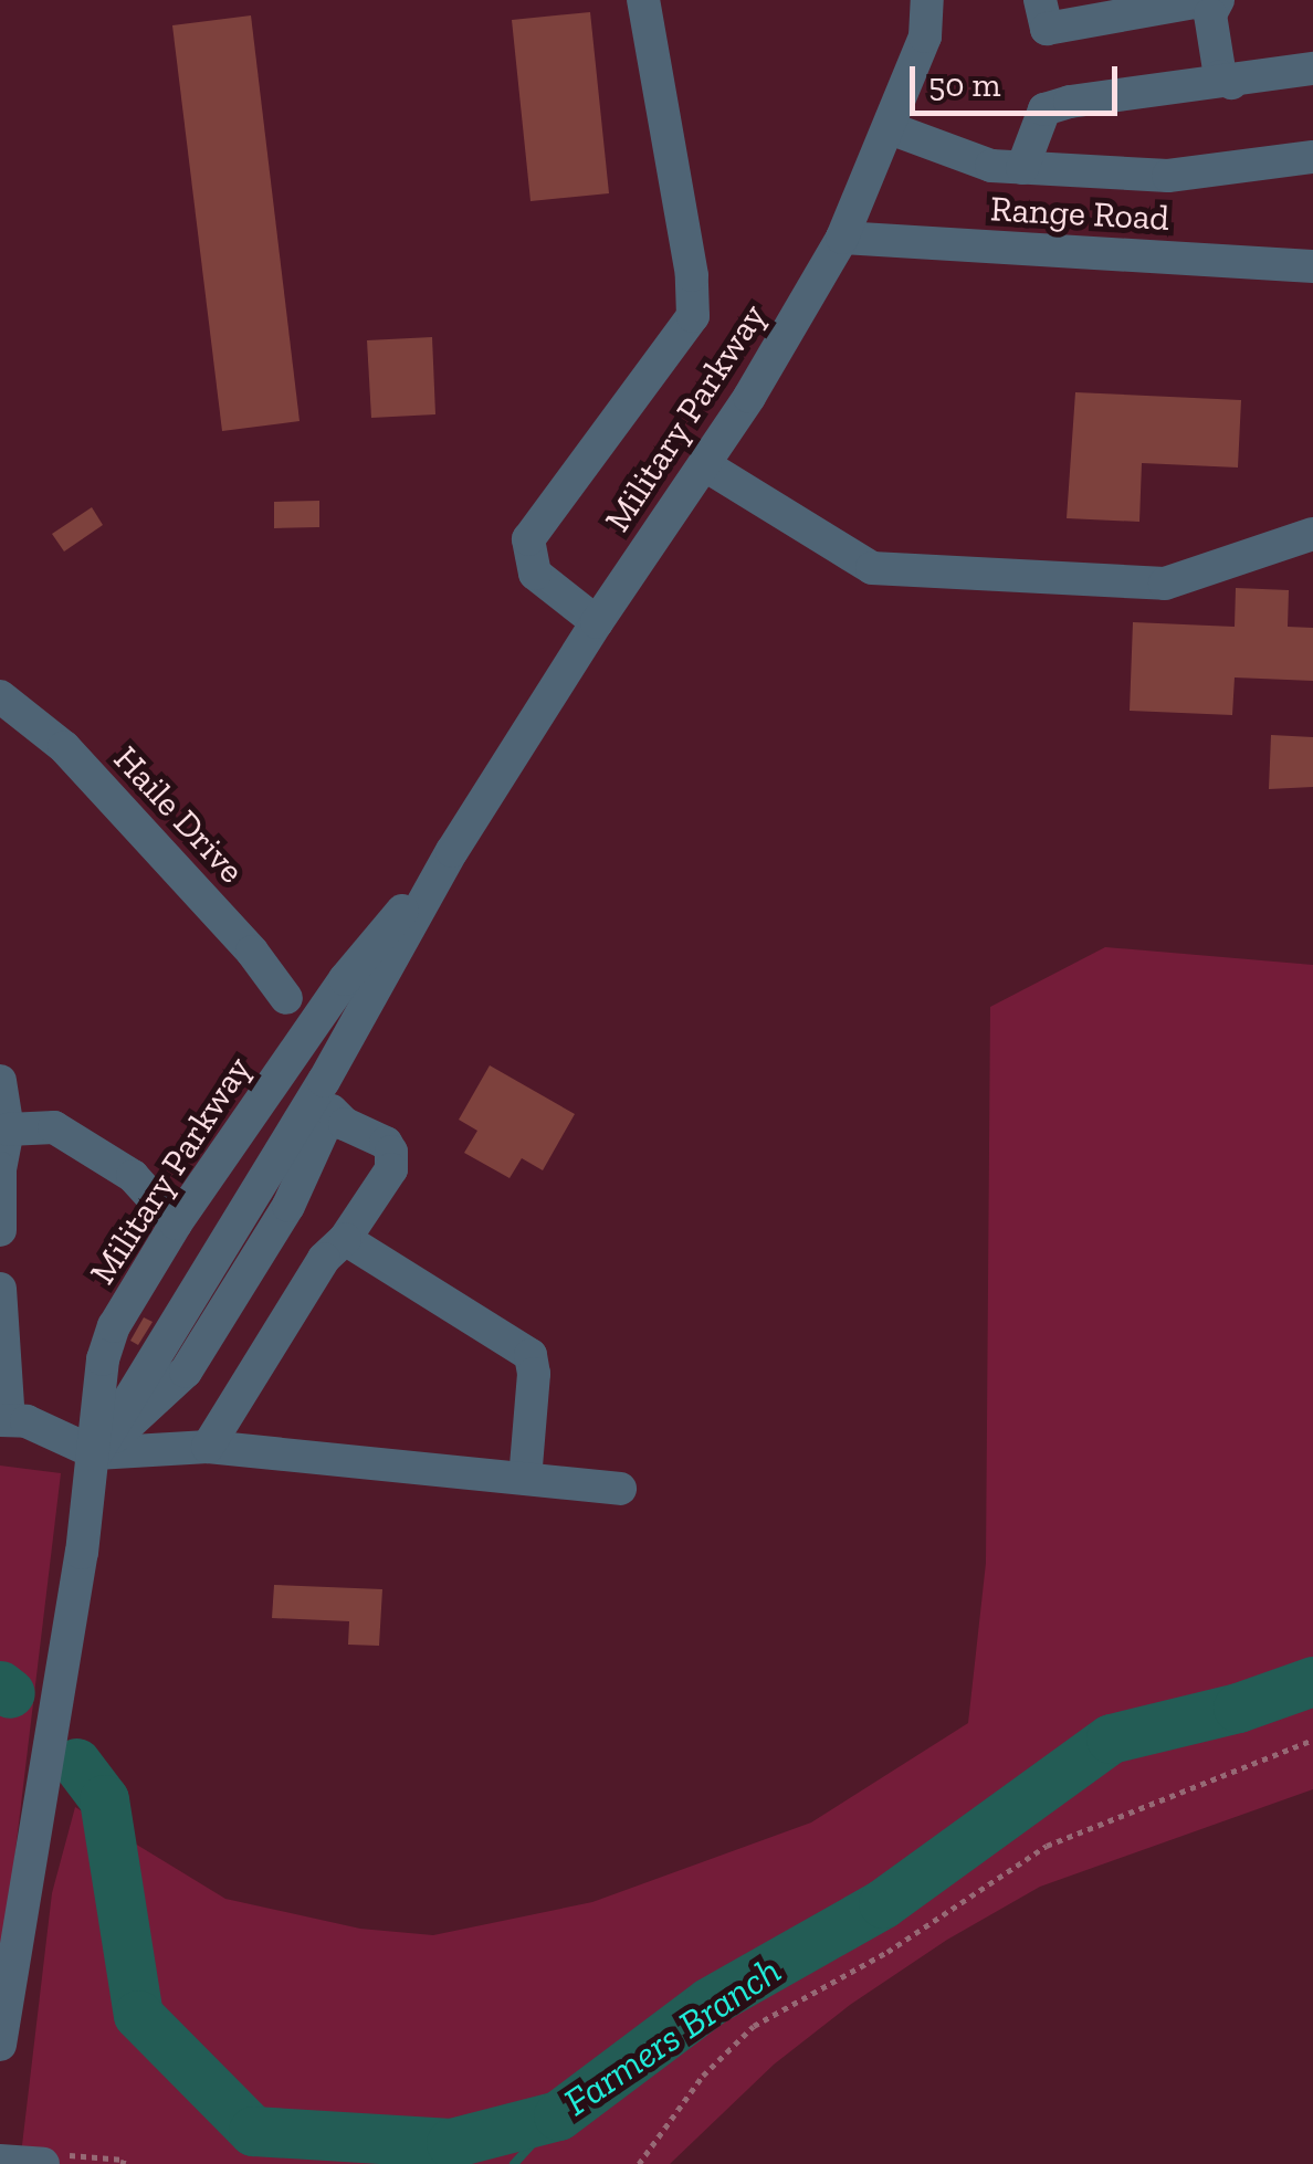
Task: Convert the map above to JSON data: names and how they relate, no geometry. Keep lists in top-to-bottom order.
{
  "streets": {
    "street": ["Range Road", "Military Parkway", "Haile Drive"]
  },
  "crossings": [
    ["Range Road", "Military Parkway"]
  ],
  "water": ["Farmers Branch"],
  "scale_bar": "50 m"
}
